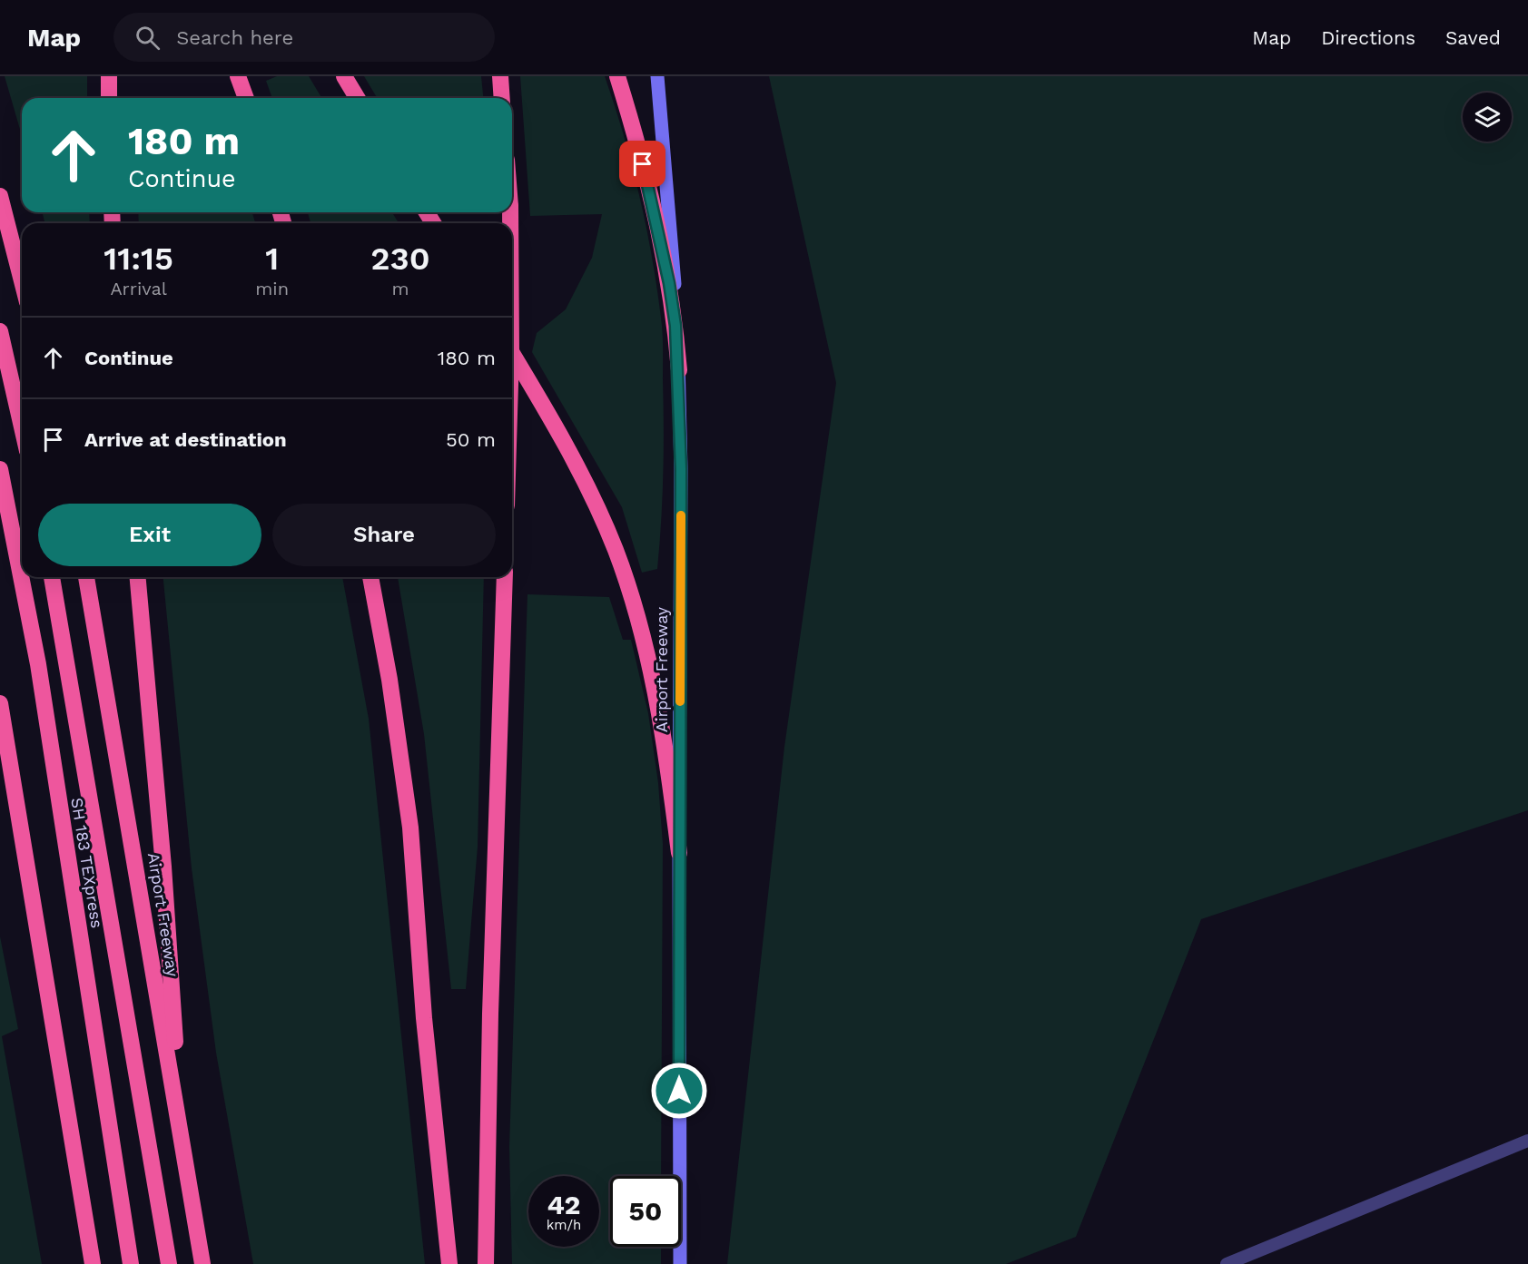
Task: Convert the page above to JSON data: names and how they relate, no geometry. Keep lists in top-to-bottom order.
{
  "streets": {
    "highway": ["Airport Freeway", "SH 183 TEXpress"]
  },
  "page": {
    "header": "Map",
    "search": "Search here",
    "nav": ["Map", "Directions", "Saved"],
    "turn": ["180 m", "Continue"],
    "eta": [
      "11:15",
      "Arrival",
      "1",
      "min",
      "230",
      "m"
    ],
    "list": [
      {
        "name": "Continue",
        "value": "180 m"
      },
      {
        "name": "Arrive at destination",
        "value": "50 m"
      }
    ],
    "buttons": ["Exit", "Share"],
    "speed": "42 km/h",
    "limit": "50"
  }
}
